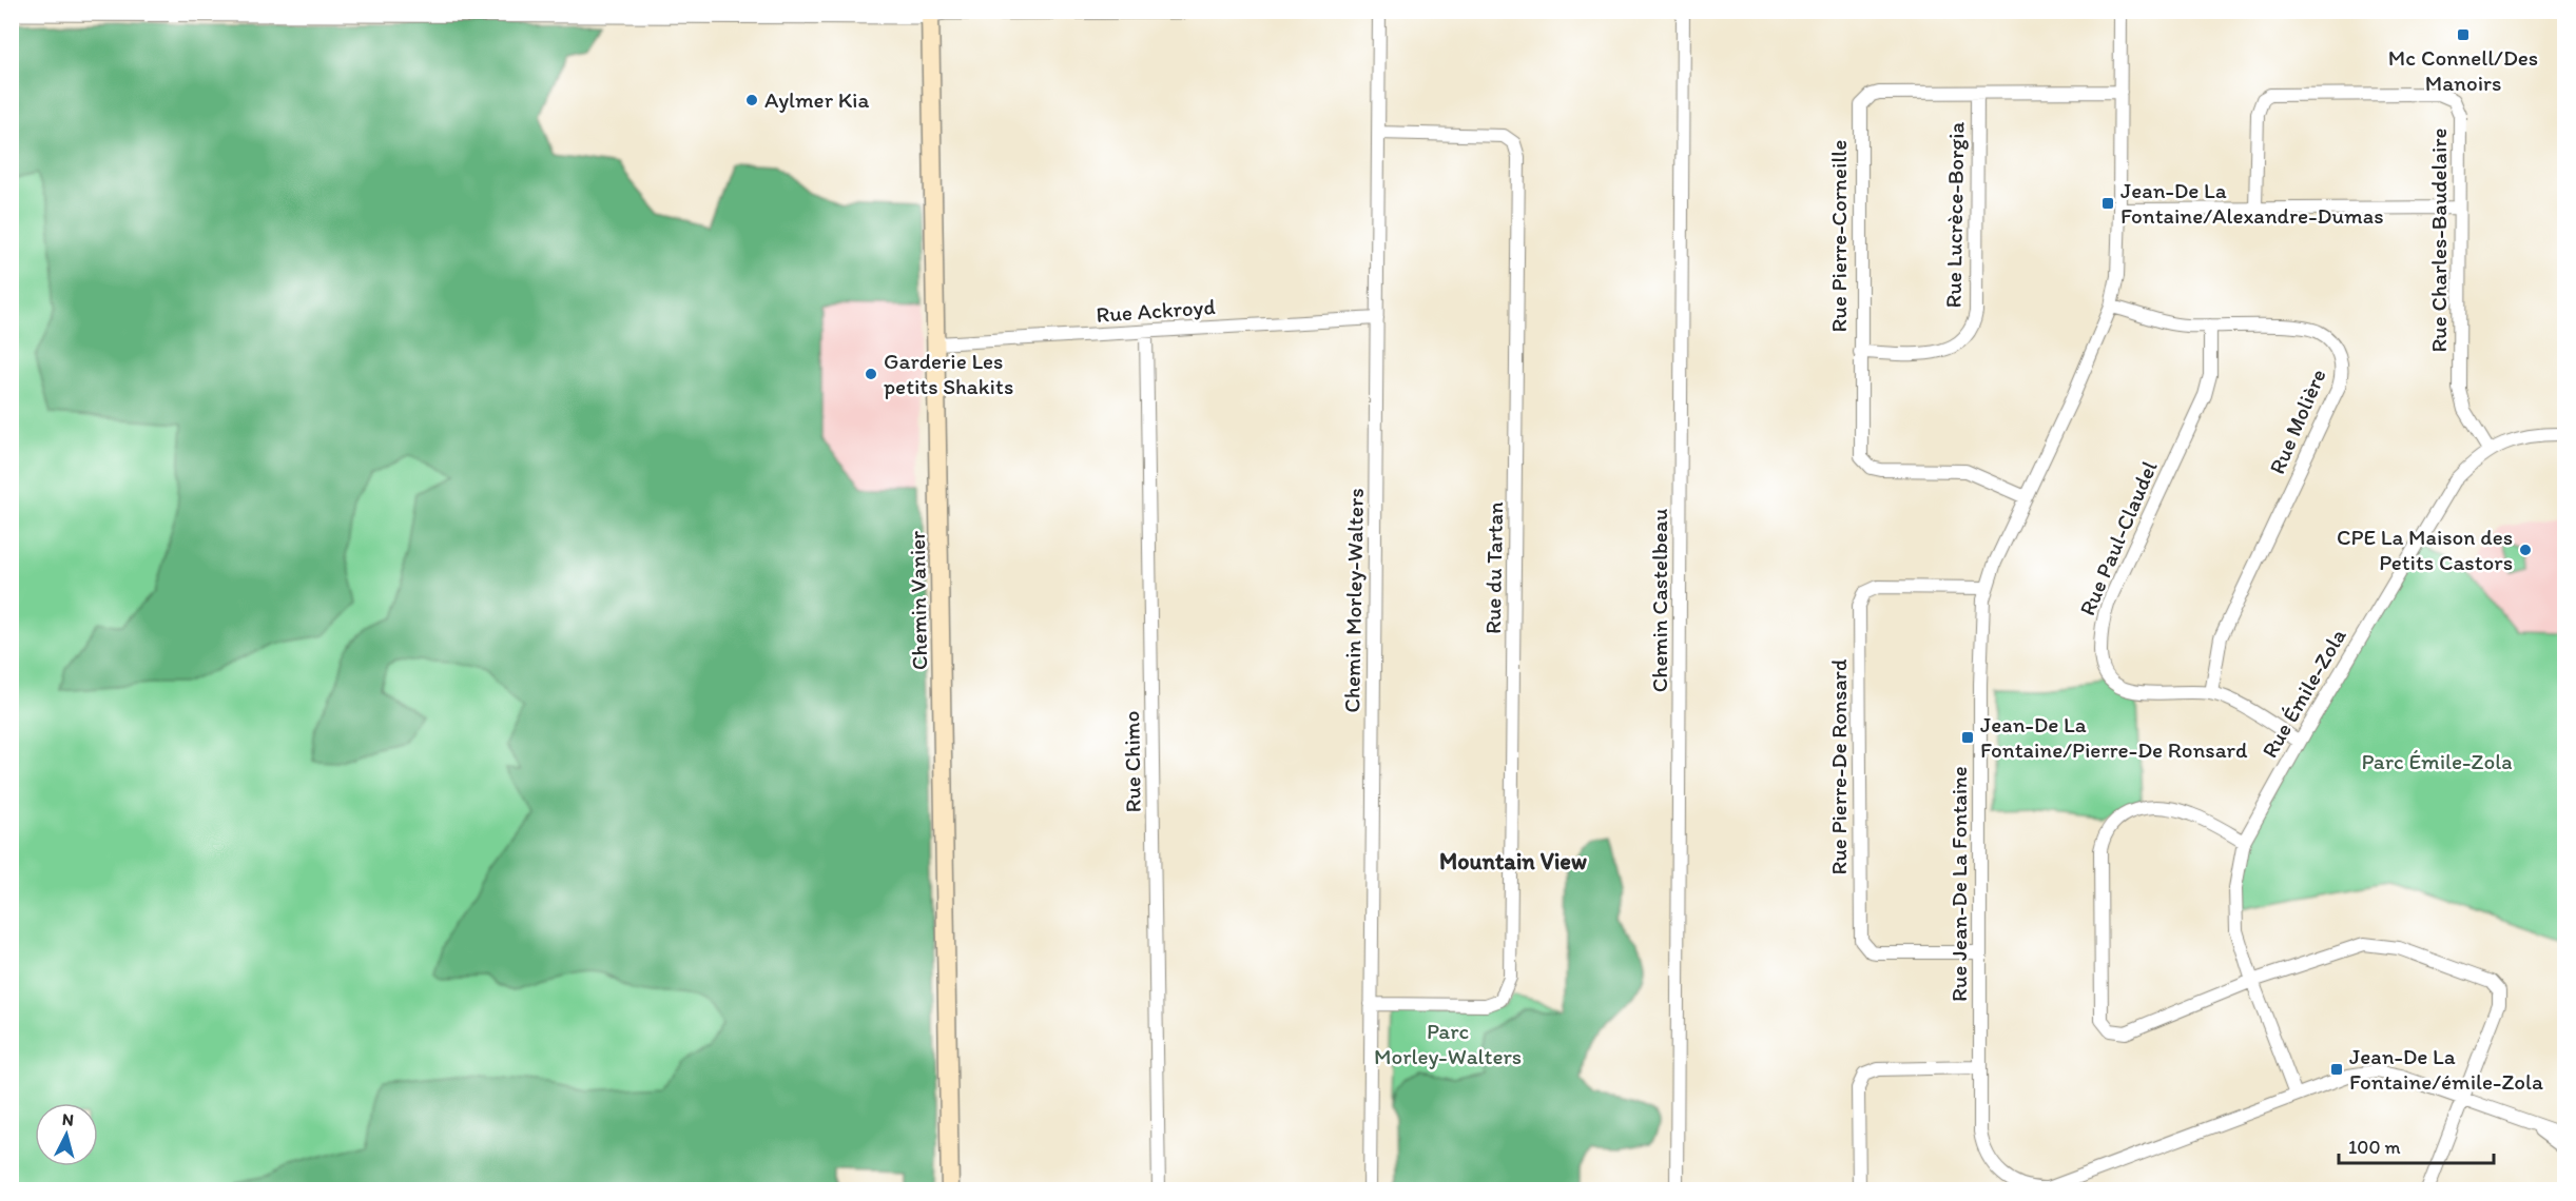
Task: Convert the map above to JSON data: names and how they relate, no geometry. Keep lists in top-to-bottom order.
{
  "streets": {
    "main road": ["Chemin Vanier"],
    "street": [
      "Rue Lucrèce-Borgia",
      "Rue Pierre-Corneille",
      "Rue Charles-Baudelaire",
      "Rue Ackroyd",
      "Rue Molière",
      "Rue Paul-Claudel",
      "Rue du Tartan",
      "Chemin Morley-Walters",
      "Chemin Castelbeau",
      "Rue Émile-Zola",
      "Rue Chimo",
      "Rue Pierre-De Ronsard",
      "Rue Jean-De La Fontaine"
    ]
  },
  "crossings": [
    ["Rue Lucrèce-Borgia", "Rue Pierre-Corneille"],
    ["Rue Pierre-Corneille", "Rue Jean-De La Fontaine"],
    ["Rue Charles-Baudelaire", "Rue Émile-Zola"],
    ["Rue Ackroyd", "Chemin Vanier"],
    ["Rue Ackroyd", "Chemin Morley-Walters"],
    ["Rue Ackroyd", "Rue Chimo"],
    ["Rue Molière", "Rue Paul-Claudel"],
    ["Rue Molière", "Rue Jean-De La Fontaine"],
    ["Rue Paul-Claudel", "Rue Émile-Zola"],
    ["Rue du Tartan", "Chemin Morley-Walters"],
    ["Rue Émile-Zola", "Rue Jean-De La Fontaine"],
    ["Rue Pierre-De Ronsard", "Rue Jean-De La Fontaine"]
  ],
  "districts": ["Mountain View"],
  "parks": ["Parc Émile-Zola", "Parc Morley-Walters"],
  "places": {
    "transit": [
      "Mc Connell/Des Manoirs",
      "Jean-De La Fontaine/Alexandre-Dumas",
      "Jean-De La Fontaine/Pierre-De Ronsard",
      "Jean-De La Fontaine/émile-Zola"
    ],
    "other": ["Aylmer Kia", "Garderie Les petits Shakits", "CPE La Maison des Petits Castors"]
  },
  "scale_bar": "100 m",
  "north": "top"
}
